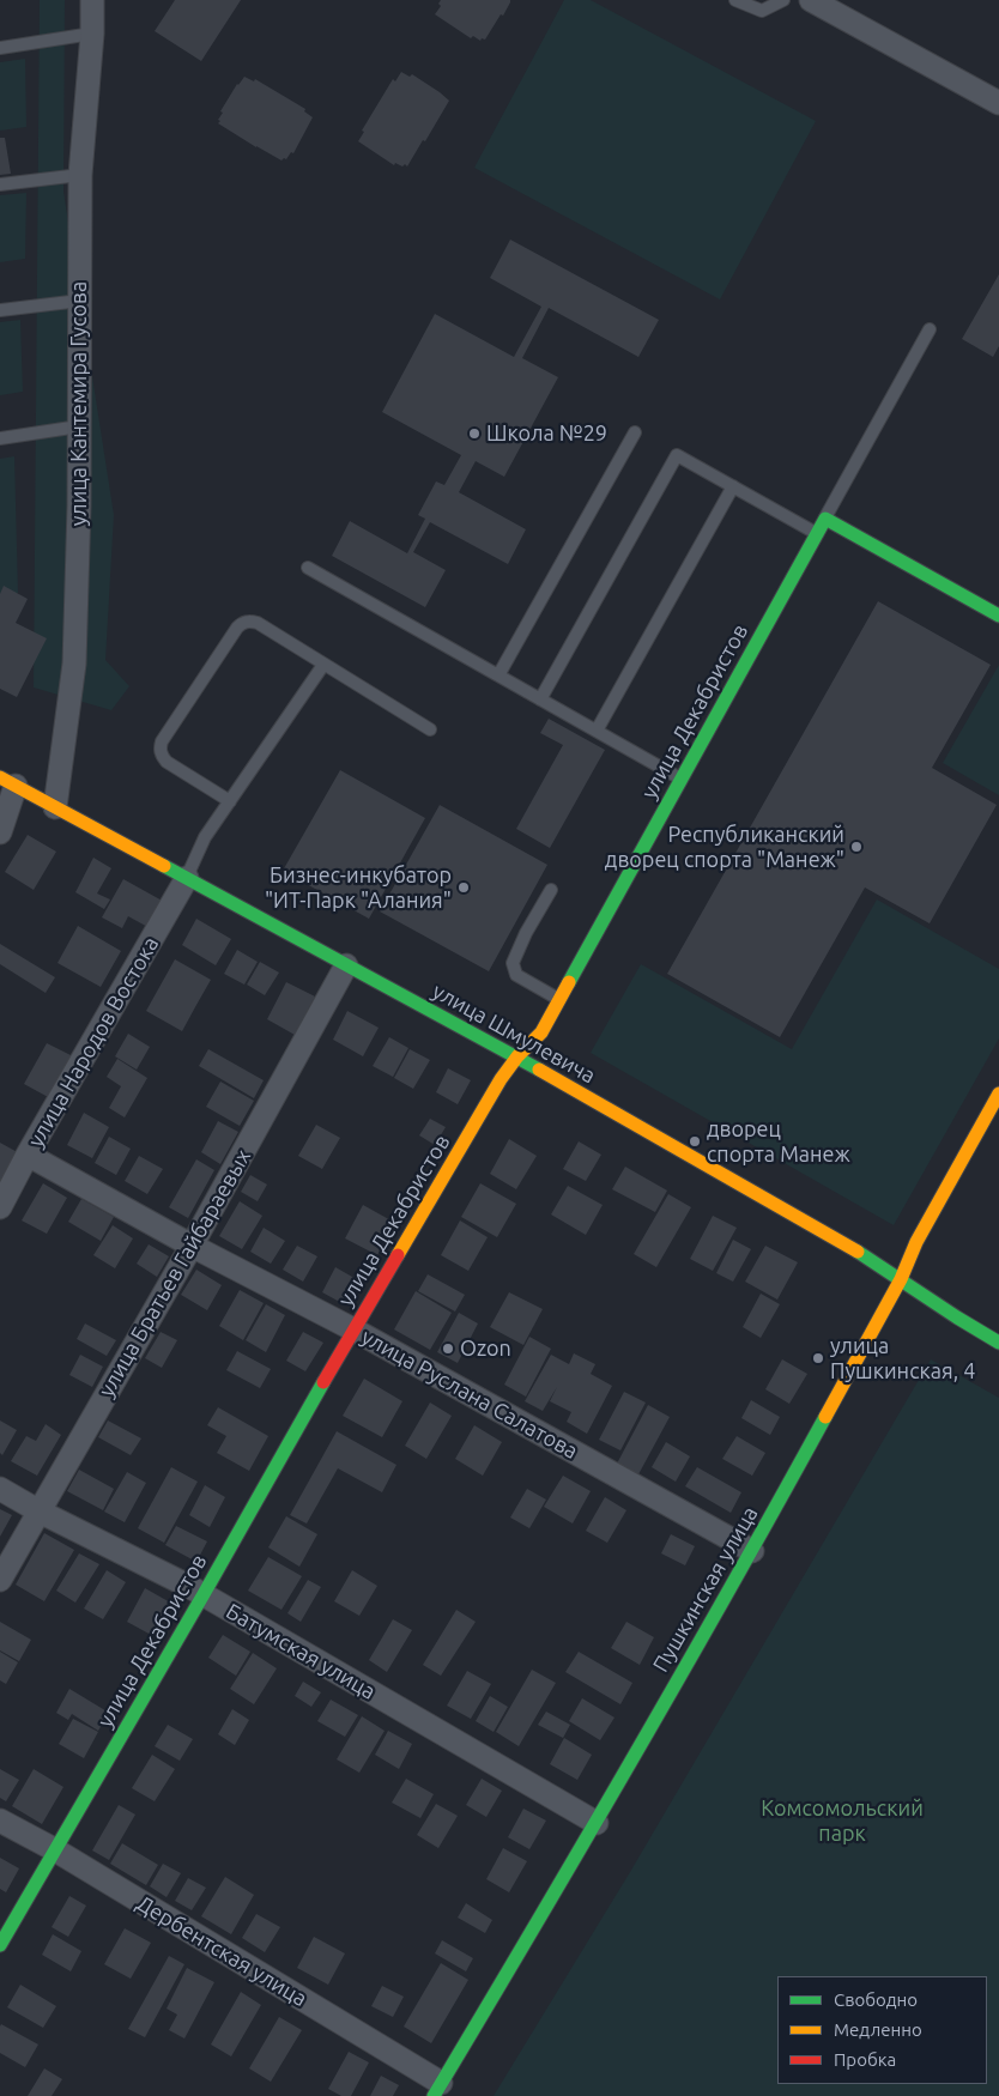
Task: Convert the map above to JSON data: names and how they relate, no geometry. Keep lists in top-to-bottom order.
{
  "streets": {
    "street": [
      "улица Кантемира Гусова",
      "улица Декабристов",
      "улица Шмулевича",
      "улица Народов Востока",
      "улица Братьев Гайбараевых",
      "улица Руслана Салатова",
      "Пушкинская улица",
      "Батумская улица",
      "Дербентская улица"
    ]
  },
  "crossings": [
    ["улица Кантемира Гусова", "улица Шмулевича"],
    ["улица Декабристов", "улица Шмулевича"],
    ["улица Декабристов", "улица Руслана Салатова"],
    ["улица Декабристов", "Батумская улица"],
    ["улица Декабристов", "Дербентская улица"],
    ["улица Шмулевича", "улица Народов Востока"],
    ["улица Шмулевича", "улица Братьев Гайбараевых"],
    ["улица Шмулевича", "Пушкинская улица"],
    ["улица Народов Востока", "улица Руслана Салатова"],
    ["улица Братьев Гайбараевых", "улица Руслана Салатова"],
    ["улица Братьев Гайбараевых", "Батумская улица"],
    ["улица Руслана Салатова", "Пушкинская улица"],
    ["Пушкинская улица", "Батумская улица"],
    ["Пушкинская улица", "Дербентская улица"]
  ],
  "parks": ["Комсомольский парк"],
  "places": [
    "Школа №29",
    "Республиканский дворец спорта \"Манеж\"",
    "Бизнес-инкубатор \"ИТ-Парк \"Алания\"",
    "дворец спорта Манеж",
    "Ozon",
    "улица Пушкинская, 4"
  ],
  "legend": ["Свободно", "Медленно", "Пробка"]
}
